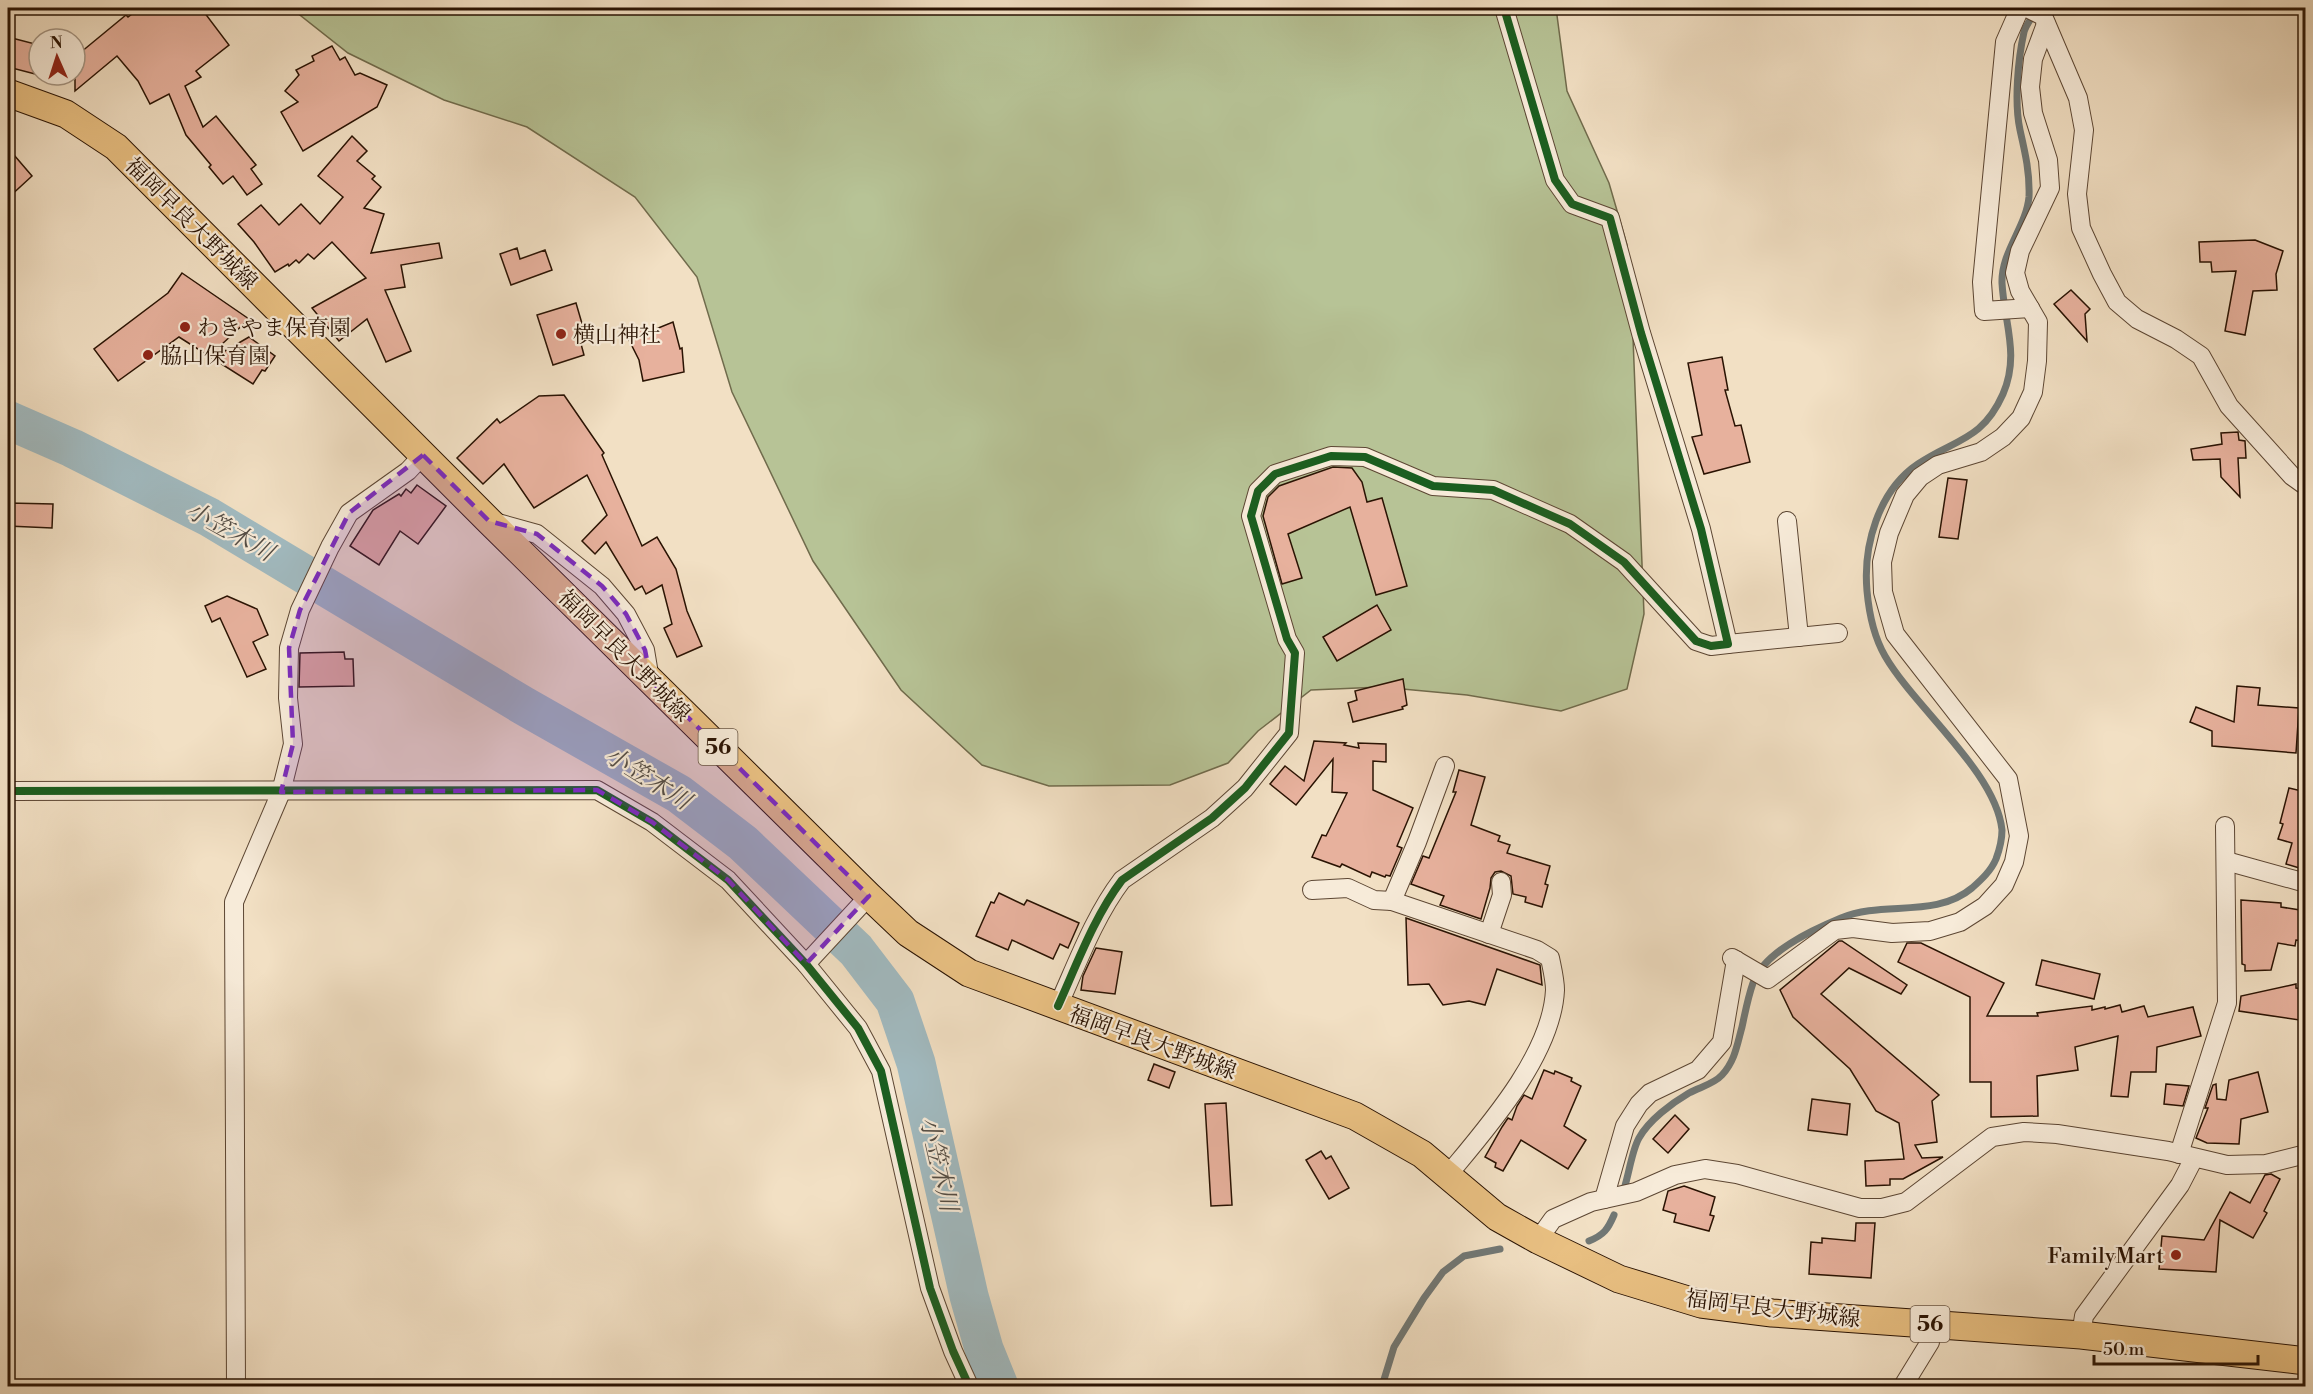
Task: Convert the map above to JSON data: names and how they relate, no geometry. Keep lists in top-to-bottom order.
{
  "streets": {
    "main road": ["福岡早良大野城線", "56"]
  },
  "water": ["小笠木川"],
  "places": [
    "わきやま保育園",
    "横山神社",
    "脇山保育園",
    "FamilyMart"
  ],
  "scale_bar": "50 m",
  "north": "top"
}
